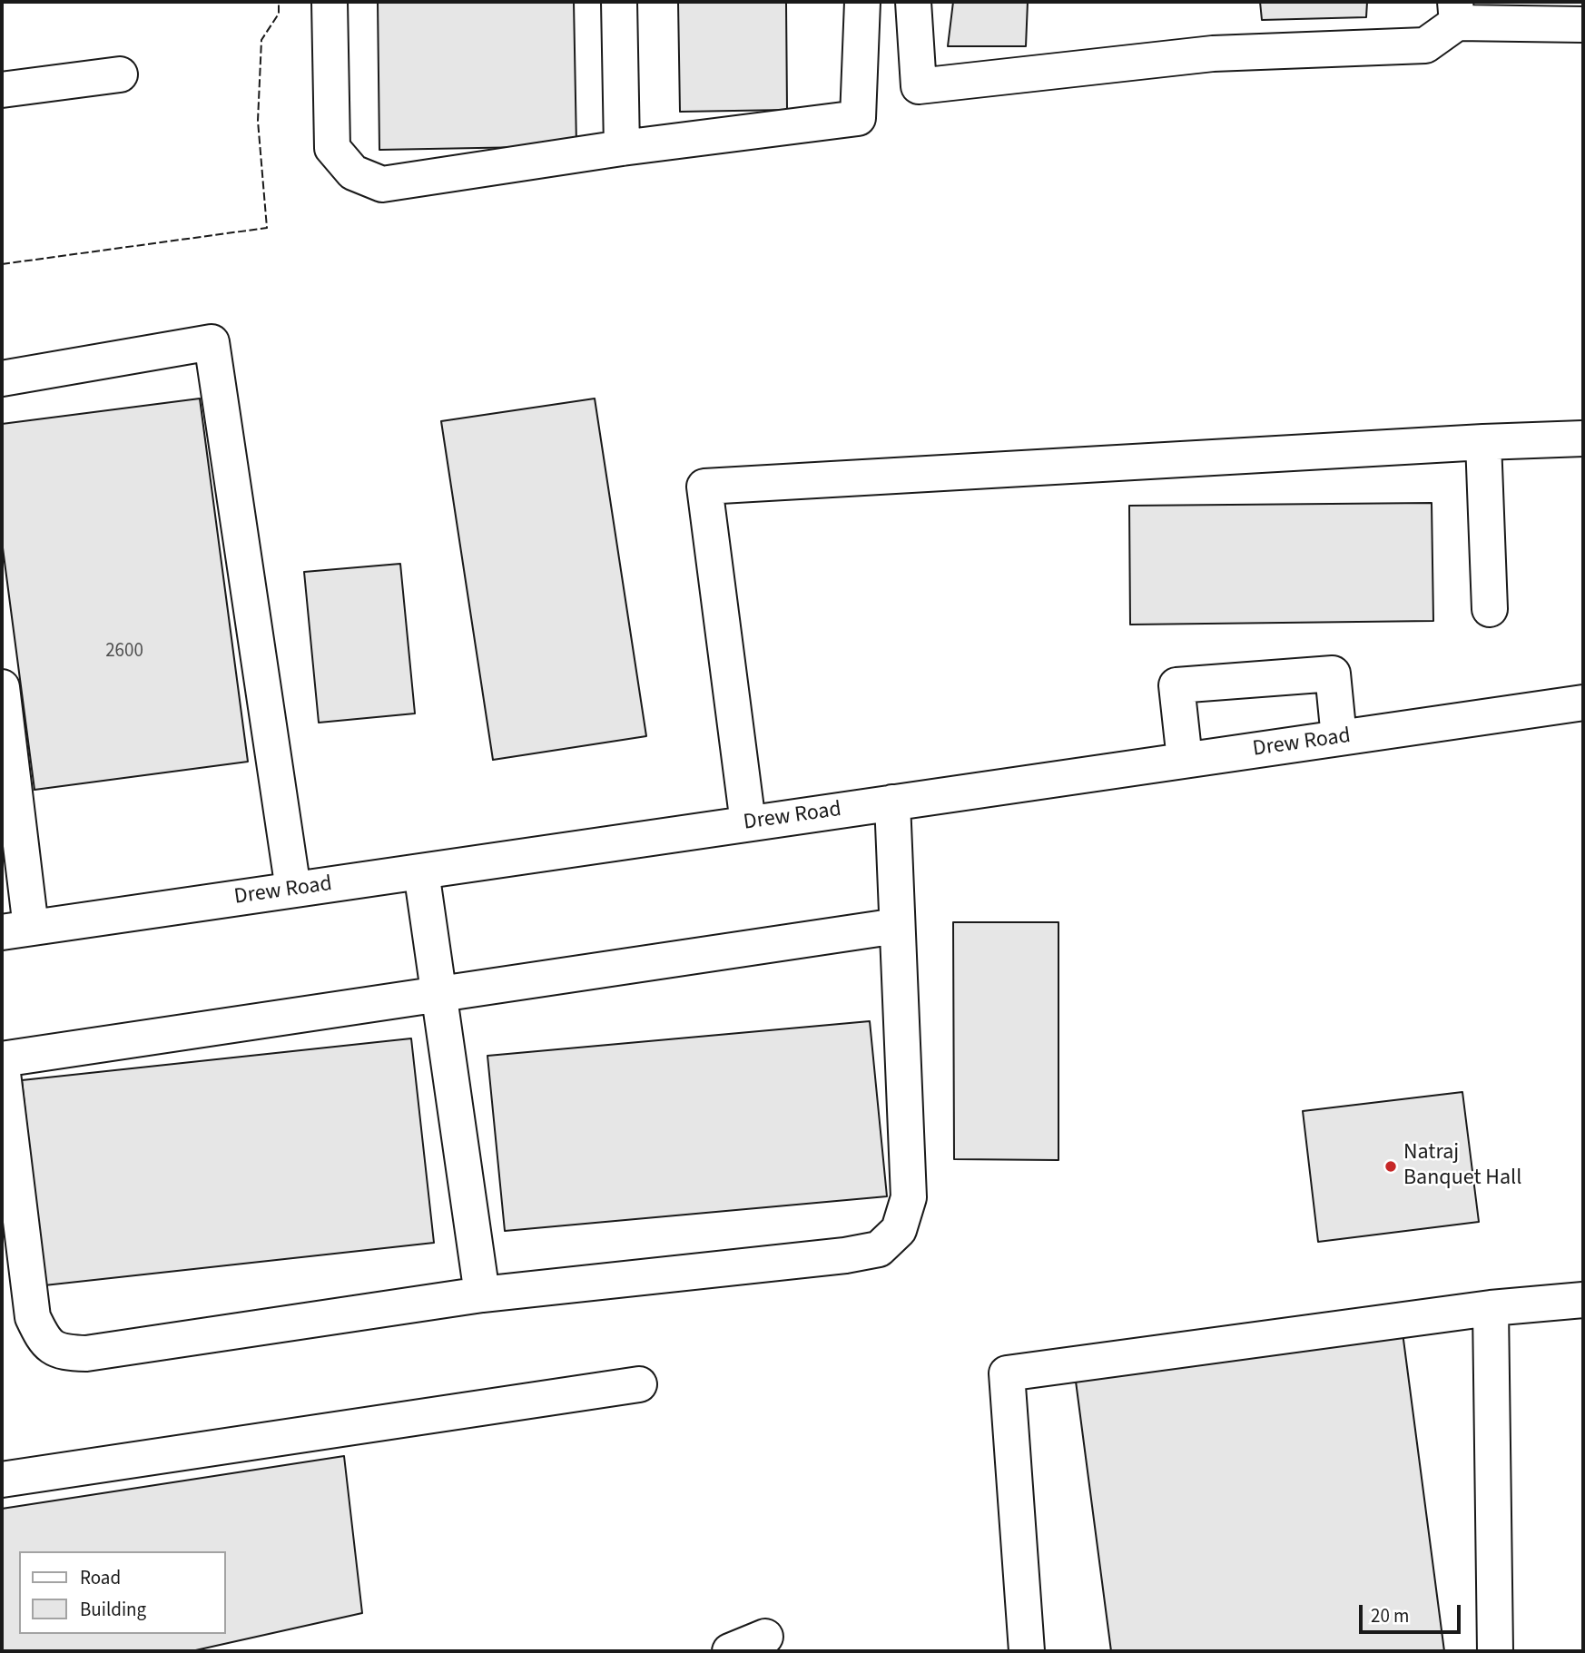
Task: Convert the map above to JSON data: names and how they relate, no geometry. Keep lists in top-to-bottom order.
{
  "streets": {
    "street": ["Drew Road"]
  },
  "places": ["Natraj Banquet Hall"],
  "house_numbers": ["2600"],
  "legend": ["Road", "Building"],
  "scale_bar": "20 m"
}
